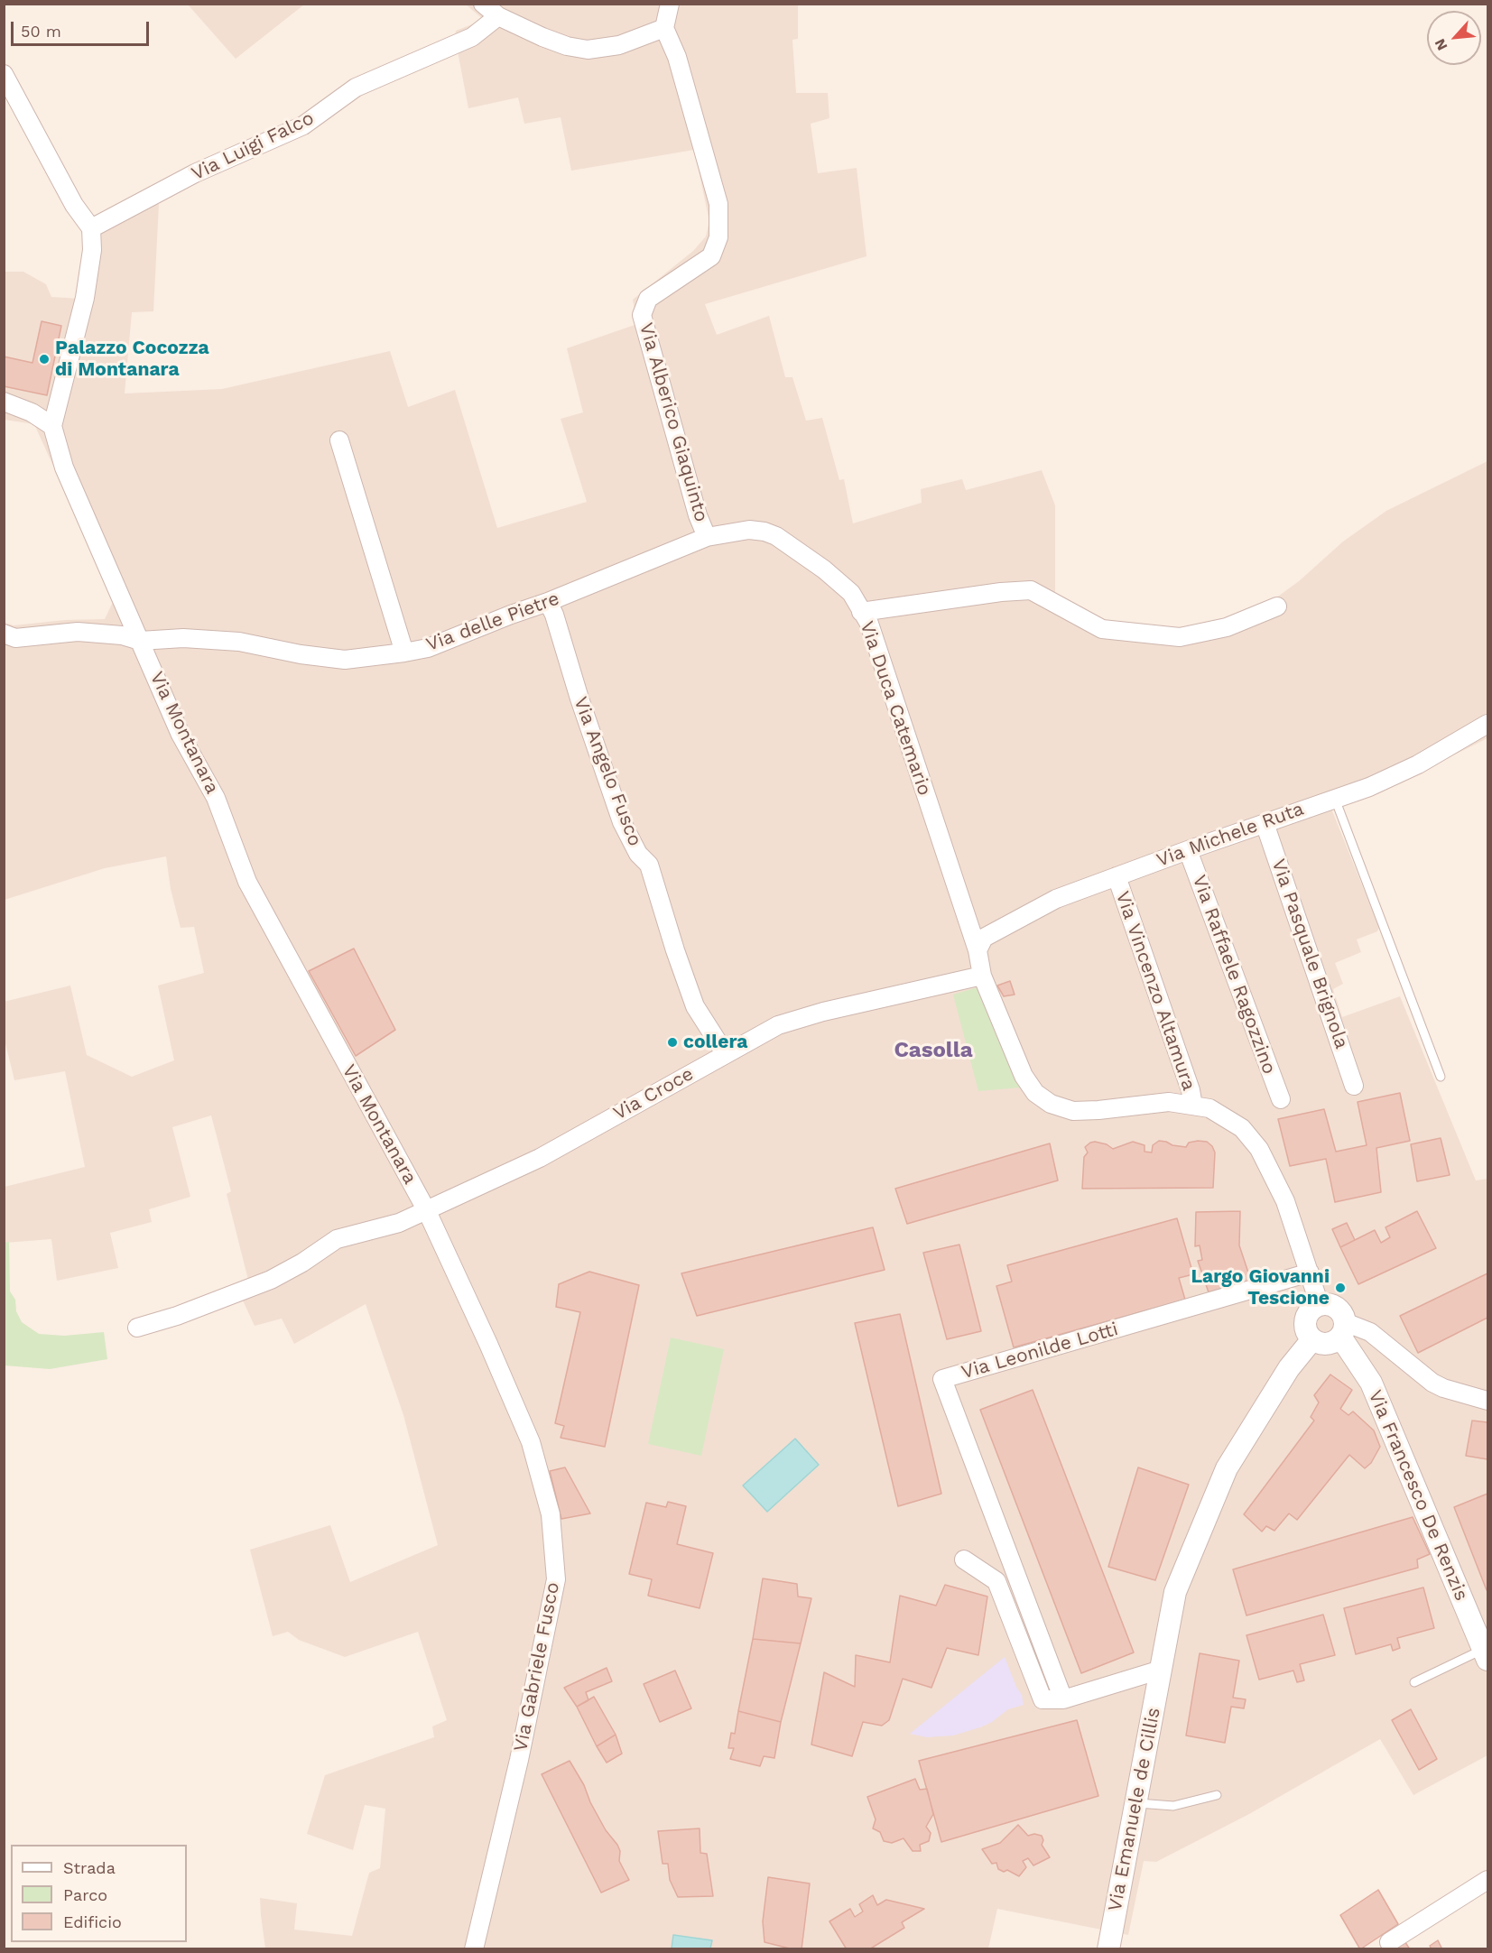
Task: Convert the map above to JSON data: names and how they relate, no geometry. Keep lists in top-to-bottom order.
{
  "streets": {
    "street": [
      "Via Luigi Falco",
      "Via Alberico Giaquinto",
      "Via delle Pietre",
      "Via Duca Catemario",
      "Via Montanara",
      "Via Angelo Fusco",
      "Via Michele Ruta",
      "Via Pasquale Brignola",
      "Via Raffaele Ragozzino",
      "Via Vincenzo Altamura",
      "Via Croce",
      "Via Leonilde Lotti",
      "Via Francesco De Renzis",
      "Via Gabriele Fusco",
      "Via Emanuele de Cillis"
    ]
  },
  "crossings": [
    ["Via Alberico Giaquinto", "Via delle Pietre"],
    ["Via Alberico Giaquinto", "Via Duca Catemario"],
    ["Via delle Pietre", "Via Duca Catemario"],
    ["Via delle Pietre", "Via Montanara"],
    ["Via delle Pietre", "Via Angelo Fusco"],
    ["Via Duca Catemario", "Via Michele Ruta"],
    ["Via Montanara", "Via Croce"],
    ["Via Montanara", "Via Gabriele Fusco"],
    ["Via Angelo Fusco", "Via Croce"],
    ["Via Michele Ruta", "Via Pasquale Brignola"],
    ["Via Michele Ruta", "Via Raffaele Ragozzino"],
    ["Via Michele Ruta", "Via Vincenzo Altamura"],
    ["Via Croce", "Via Gabriele Fusco"],
    ["Via Francesco De Renzis", "Via Emanuele de Cillis"]
  ],
  "districts": ["Casolla"],
  "places": ["Palazzo Cocozza di Montanara", "collera", "Largo Giovanni Tescione"],
  "legend": ["Strada", "Parco", "Edificio"],
  "scale_bar": "50 m",
  "north": "bottom left"
}
